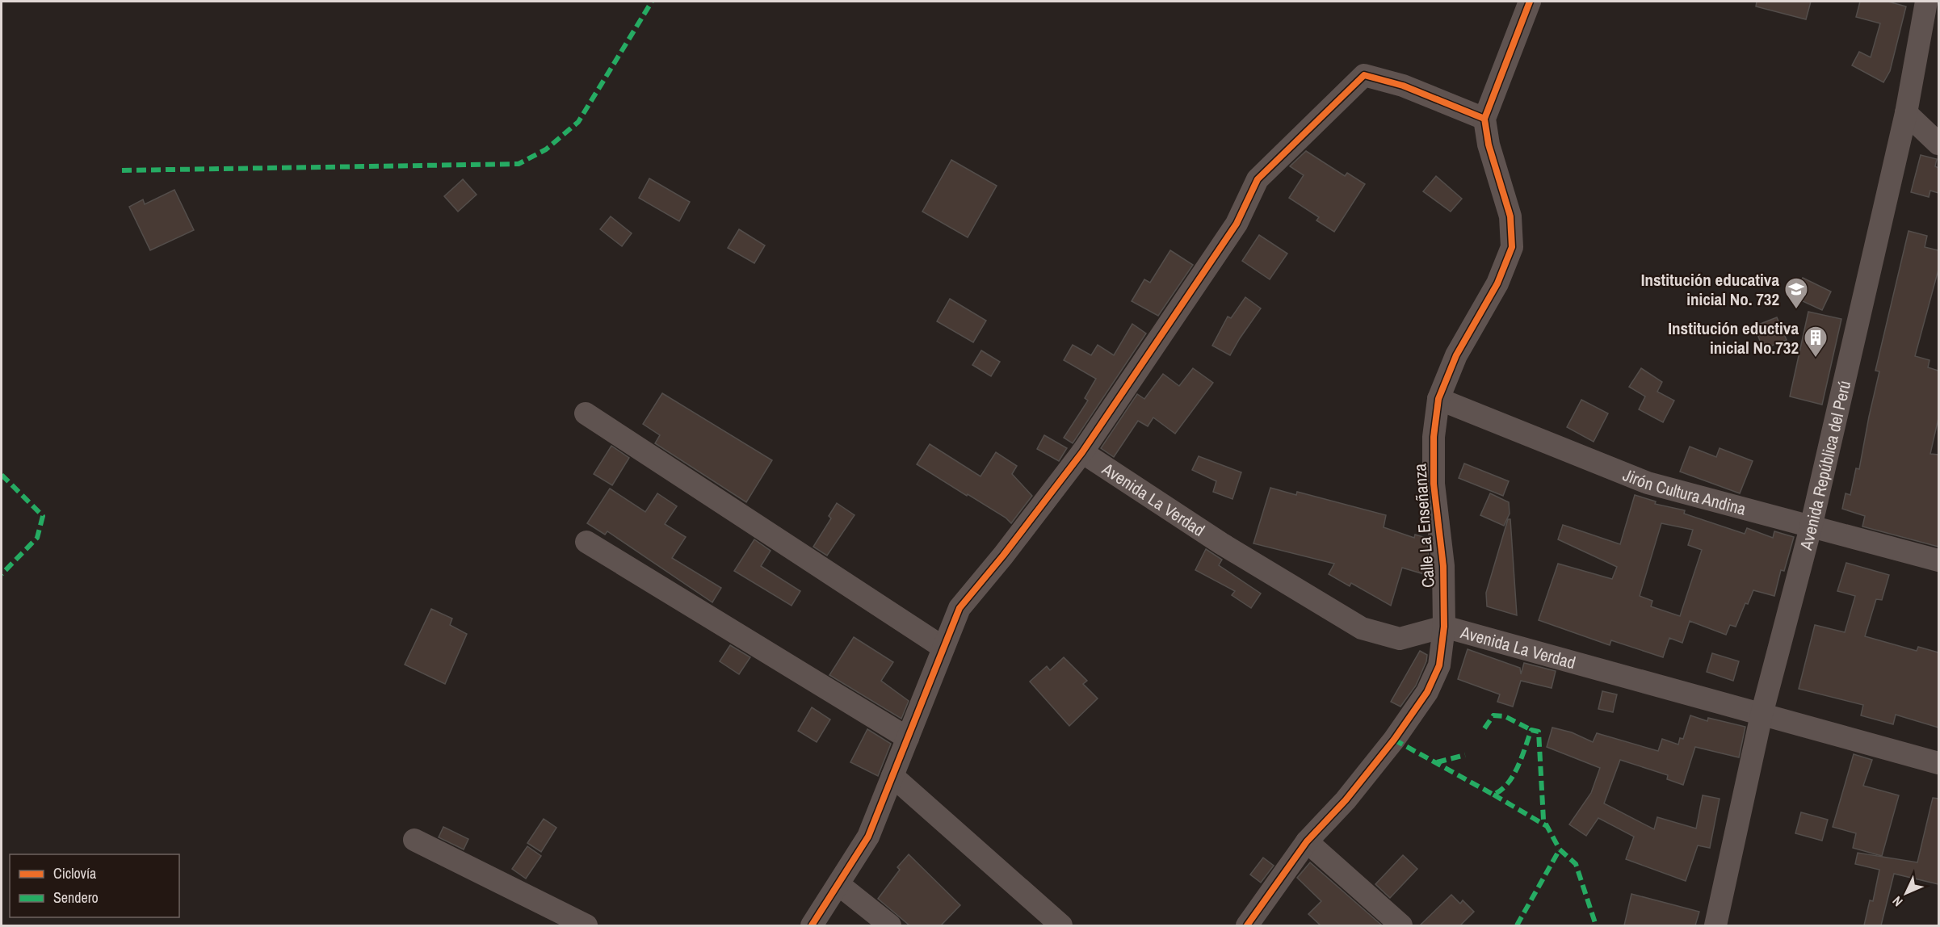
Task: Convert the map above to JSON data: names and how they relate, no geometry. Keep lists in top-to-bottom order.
{
  "streets": {
    "street": [
      "Avenida República del Perú",
      "Jirón Cultura Andina",
      "Avenida La Verdad",
      "Calle La Enseñanza"
    ]
  },
  "crossings": [
    ["Avenida República del Perú", "Jirón Cultura Andina"],
    ["Avenida República del Perú", "Avenida La Verdad"],
    ["Jirón Cultura Andina", "Calle La Enseñanza"],
    ["Avenida La Verdad", "Calle La Enseñanza"]
  ],
  "places": {
    "school or university": ["Institución educativa inicial No. 732"],
    "building": ["Institución eductiva inicial No.732"]
  },
  "legend": ["Ciclovía", "Sendero"],
  "north": "bottom left"
}
